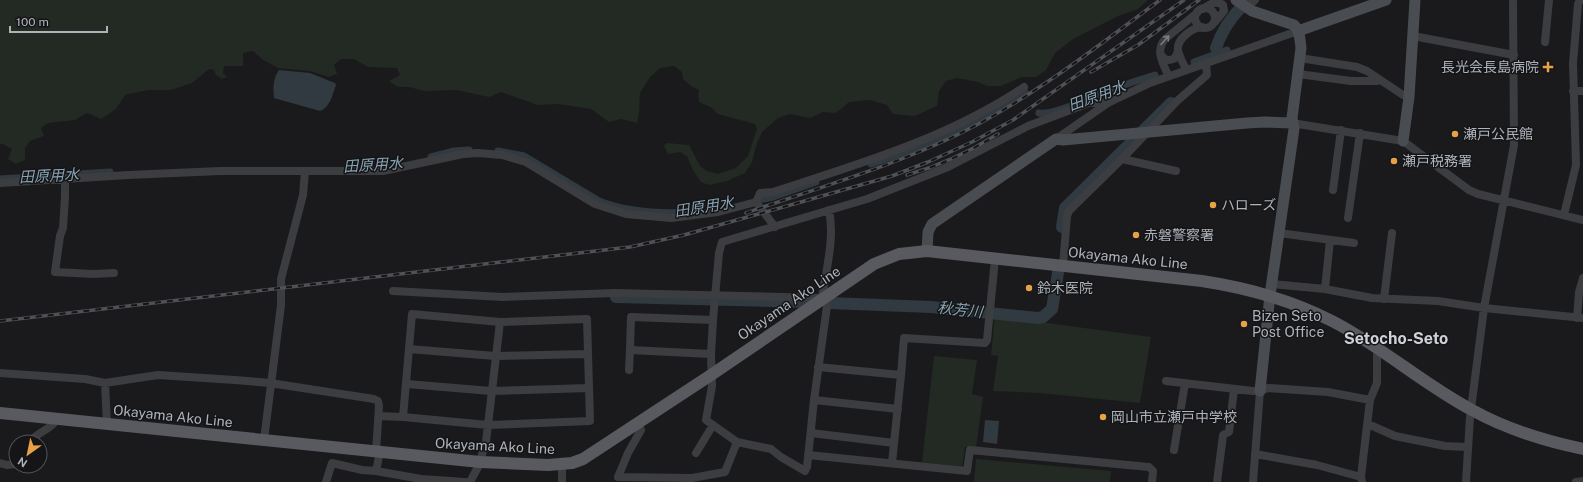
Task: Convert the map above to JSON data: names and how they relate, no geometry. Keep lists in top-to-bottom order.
{
  "streets": {
    "main road": ["Okayama Ako Line"]
  },
  "districts": ["Setocho-Seto"],
  "water": ["田原用水", "秋芳川"],
  "places": {
    "health": ["長光会長島病院"],
    "other": [
      "瀬戸公民館",
      "瀬戸税務署",
      "ハローズ",
      "赤磐警察署",
      "鈴木医院",
      "Bizen Seto Post Office",
      "岡山市立瀬戸中学校"
    ]
  },
  "scale_bar": "100 m",
  "north": "bottom left"
}
